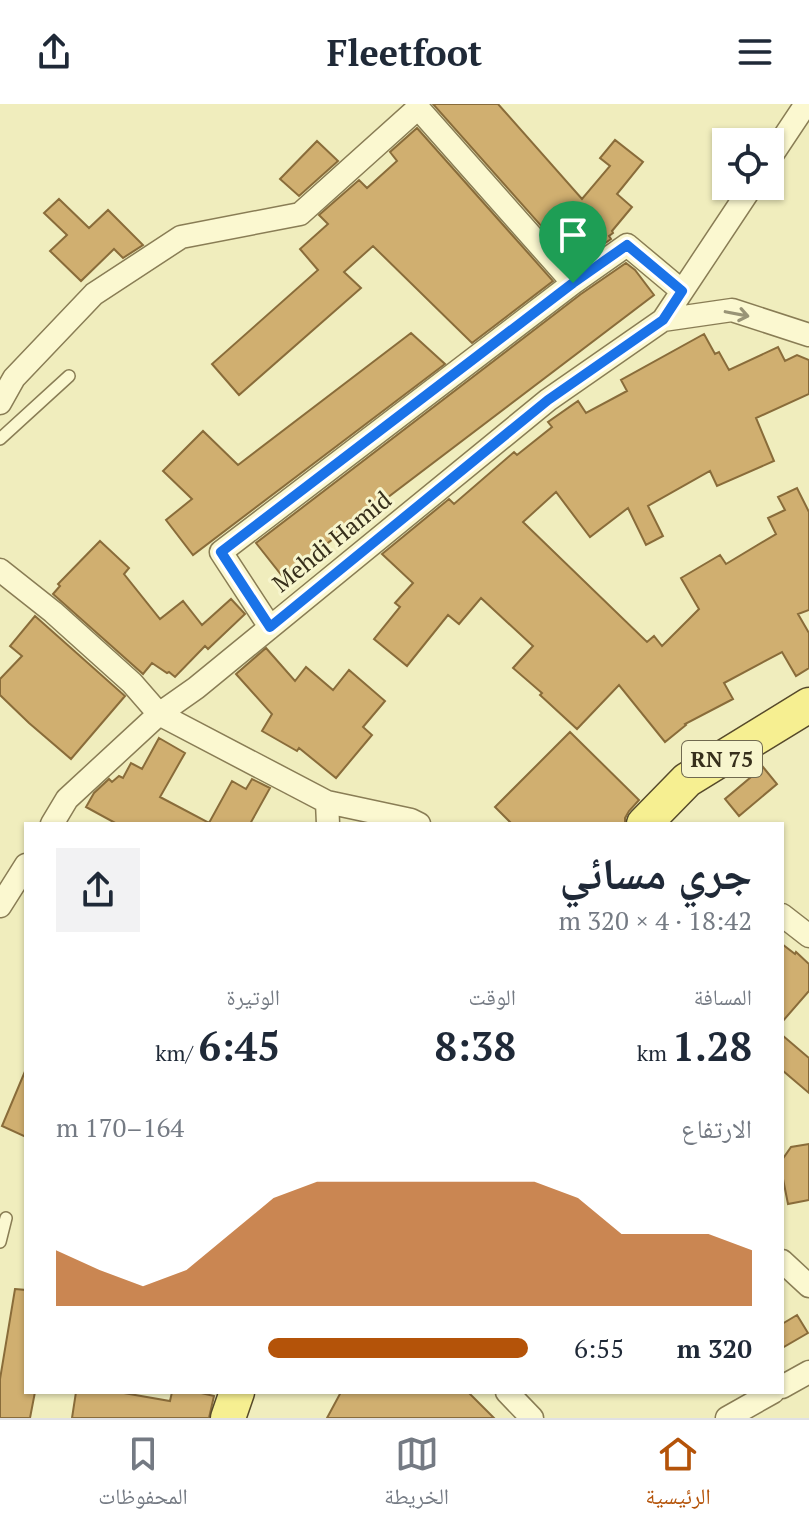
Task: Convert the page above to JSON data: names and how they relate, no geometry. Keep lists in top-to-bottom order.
{
  "streets": {
    "main road": ["RN 75"],
    "street": ["Mehdi Hamid"]
  },
  "page": {
    "header": "Fleetfoot",
    "heading": ["جري مسائي", "18:42 · 4 × 320 m"],
    "stats": [
      ["المسافة", "1.28 km"],
      ["الوقت", "8:38"],
      ["الوتيرة", "6:45 /km"]
    ],
    "chart": ["الارتفاع", "164–170 m"],
    "list": [
      {
        "name": "320 m",
        "note": "6:55"
      }
    ],
    "tabs": ["الرئيسية", "الخريطة", "المحفوظات"]
  }
}
